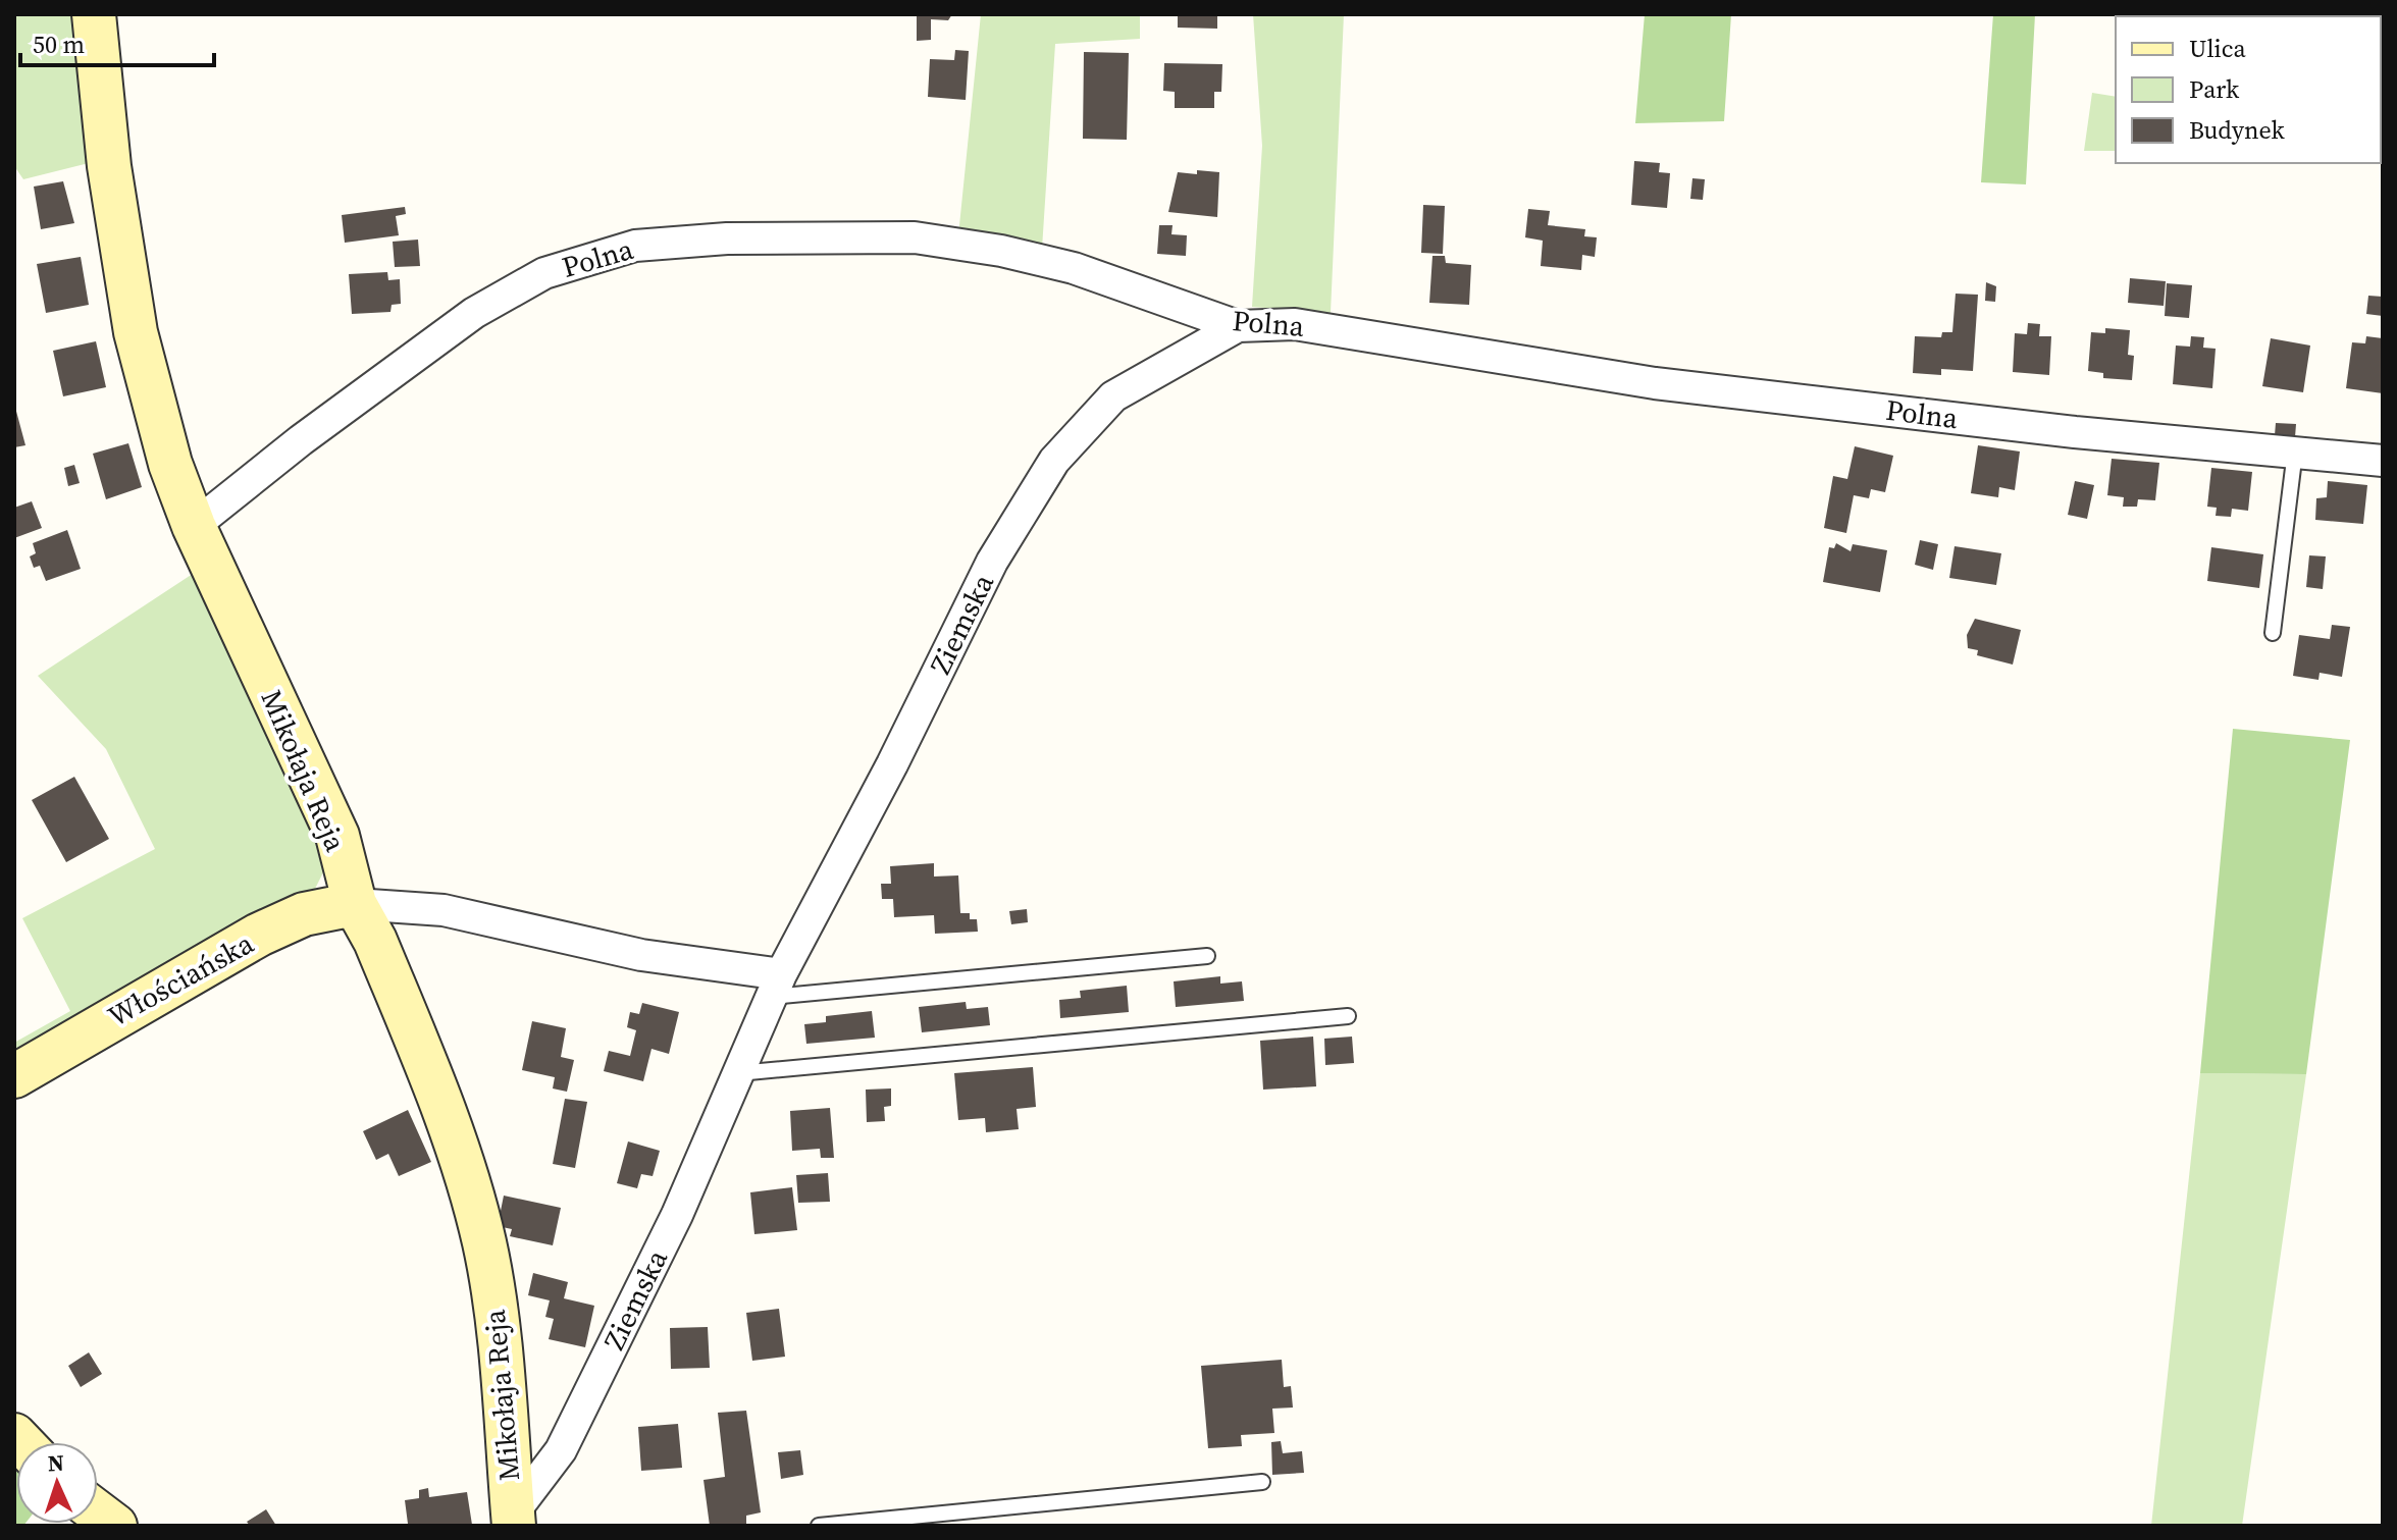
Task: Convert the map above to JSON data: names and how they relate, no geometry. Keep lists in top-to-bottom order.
{
  "streets": {
    "street": [
      "Polna",
      "Ziemska",
      "Mikołaja Reja",
      "Włościańska"
    ]
  },
  "crossings": [
    ["Polna", "Ziemska"],
    ["Polna", "Mikołaja Reja"],
    ["Ziemska", "Mikołaja Reja"],
    ["Mikołaja Reja", "Włościańska"]
  ],
  "legend": ["Ulica", "Park", "Budynek"],
  "scale_bar": "50 m",
  "north": "top"
}
